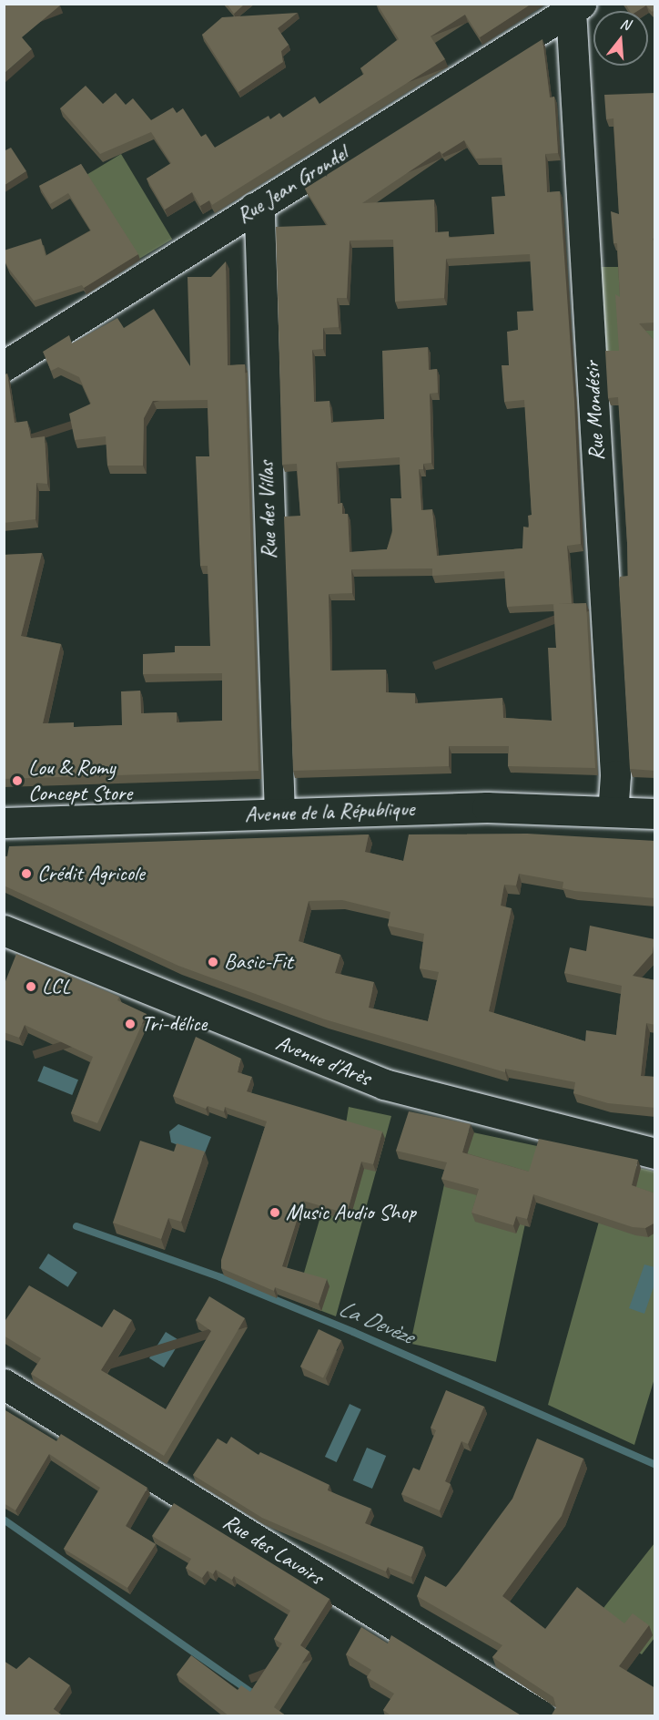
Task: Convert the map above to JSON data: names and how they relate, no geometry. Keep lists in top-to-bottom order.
{
  "streets": {
    "street": [
      "Rue Jean Grondel",
      "Rue Mondésir",
      "Rue des Villas",
      "Avenue de la République",
      "Avenue d'Arès",
      "Rue des Lavoirs"
    ]
  },
  "crossings": [
    ["Rue Jean Grondel", "Rue Mondésir"],
    ["Rue Jean Grondel", "Rue des Villas"],
    ["Rue Mondésir", "Avenue de la République"],
    ["Rue des Villas", "Avenue de la République"]
  ],
  "water": ["La Devèze"],
  "places": [
    "Lou & Romy Concept Store",
    "Crédit Agricole",
    "Basic-Fit",
    "LCL",
    "Tri-délice",
    "Music Audio Shop"
  ],
  "north": "top"
}
